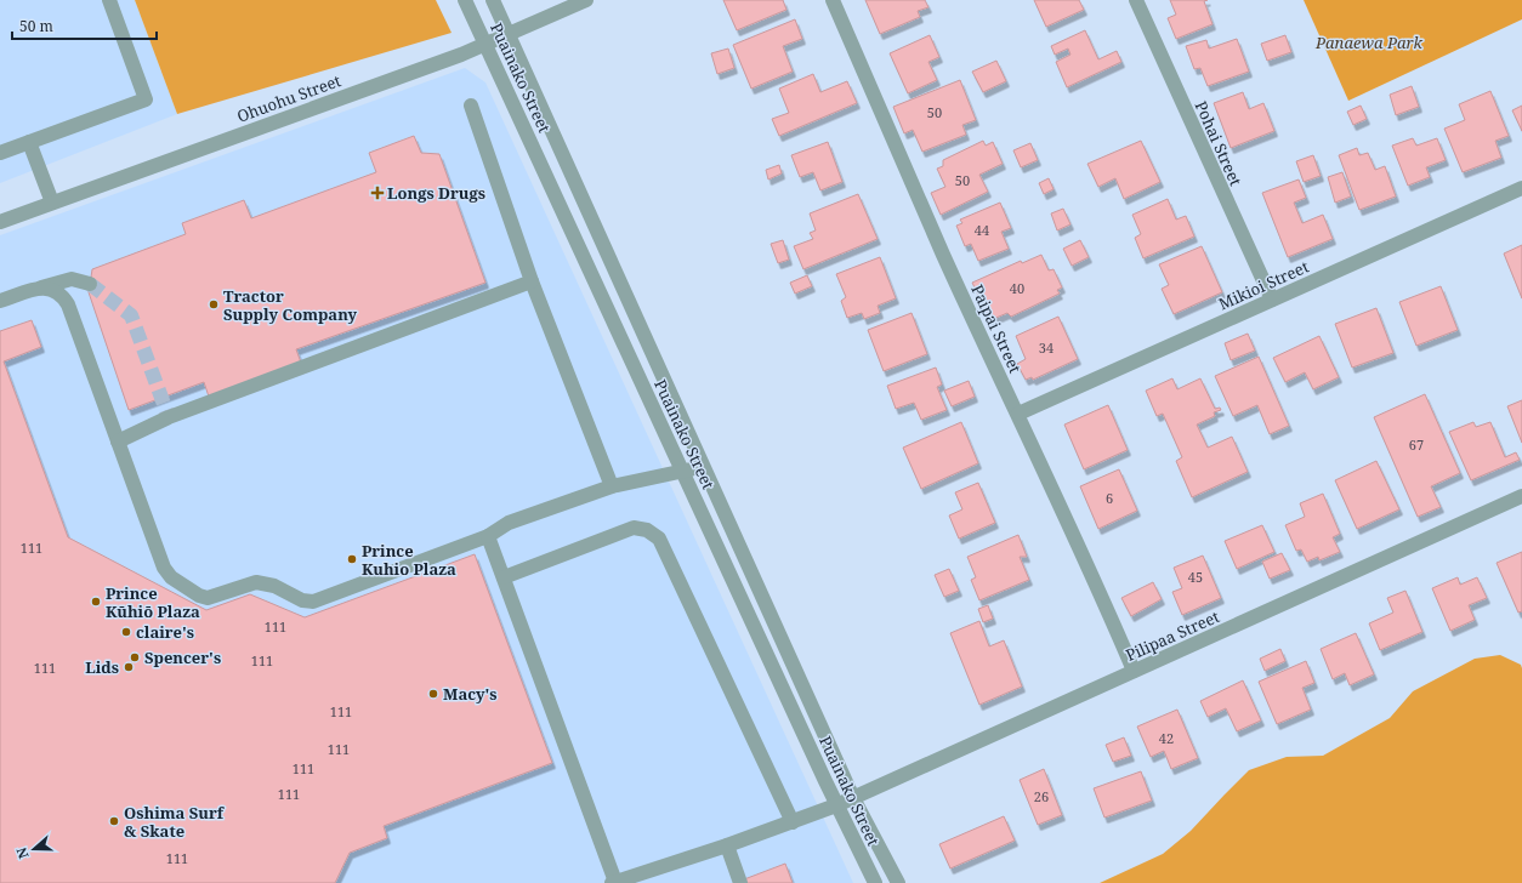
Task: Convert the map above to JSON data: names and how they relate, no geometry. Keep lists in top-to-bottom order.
{
  "streets": {
    "street": [
      "Puainako Street",
      "Ohuohu Street",
      "Pohai Street",
      "Mikioi Street",
      "Paipai Street",
      "Pilipaa Street"
    ]
  },
  "crossings": [
    ["Puainako Street", "Ohuohu Street"],
    ["Puainako Street", "Pilipaa Street"],
    ["Pohai Street", "Mikioi Street"],
    ["Mikioi Street", "Paipai Street"],
    ["Paipai Street", "Pilipaa Street"]
  ],
  "parks": ["Panaewa Park"],
  "places": {
    "health": ["Longs Drugs"],
    "other": [
      "Tractor Supply Company",
      "Prince Kuhio Plaza",
      "Prince Kūhiō Plaza",
      "claire's",
      "Spencer's",
      "Lids",
      "Macy's",
      "Oshima Surf & Skate"
    ]
  },
  "house_numbers": [
    "50",
    "50",
    "44",
    "40",
    "34",
    "67",
    "6",
    "111",
    "45",
    "111",
    "111",
    "111",
    "111",
    "42",
    "111",
    "111",
    "111",
    "26",
    "111"
  ],
  "scale_bar": "50 m",
  "north": "left"
}
